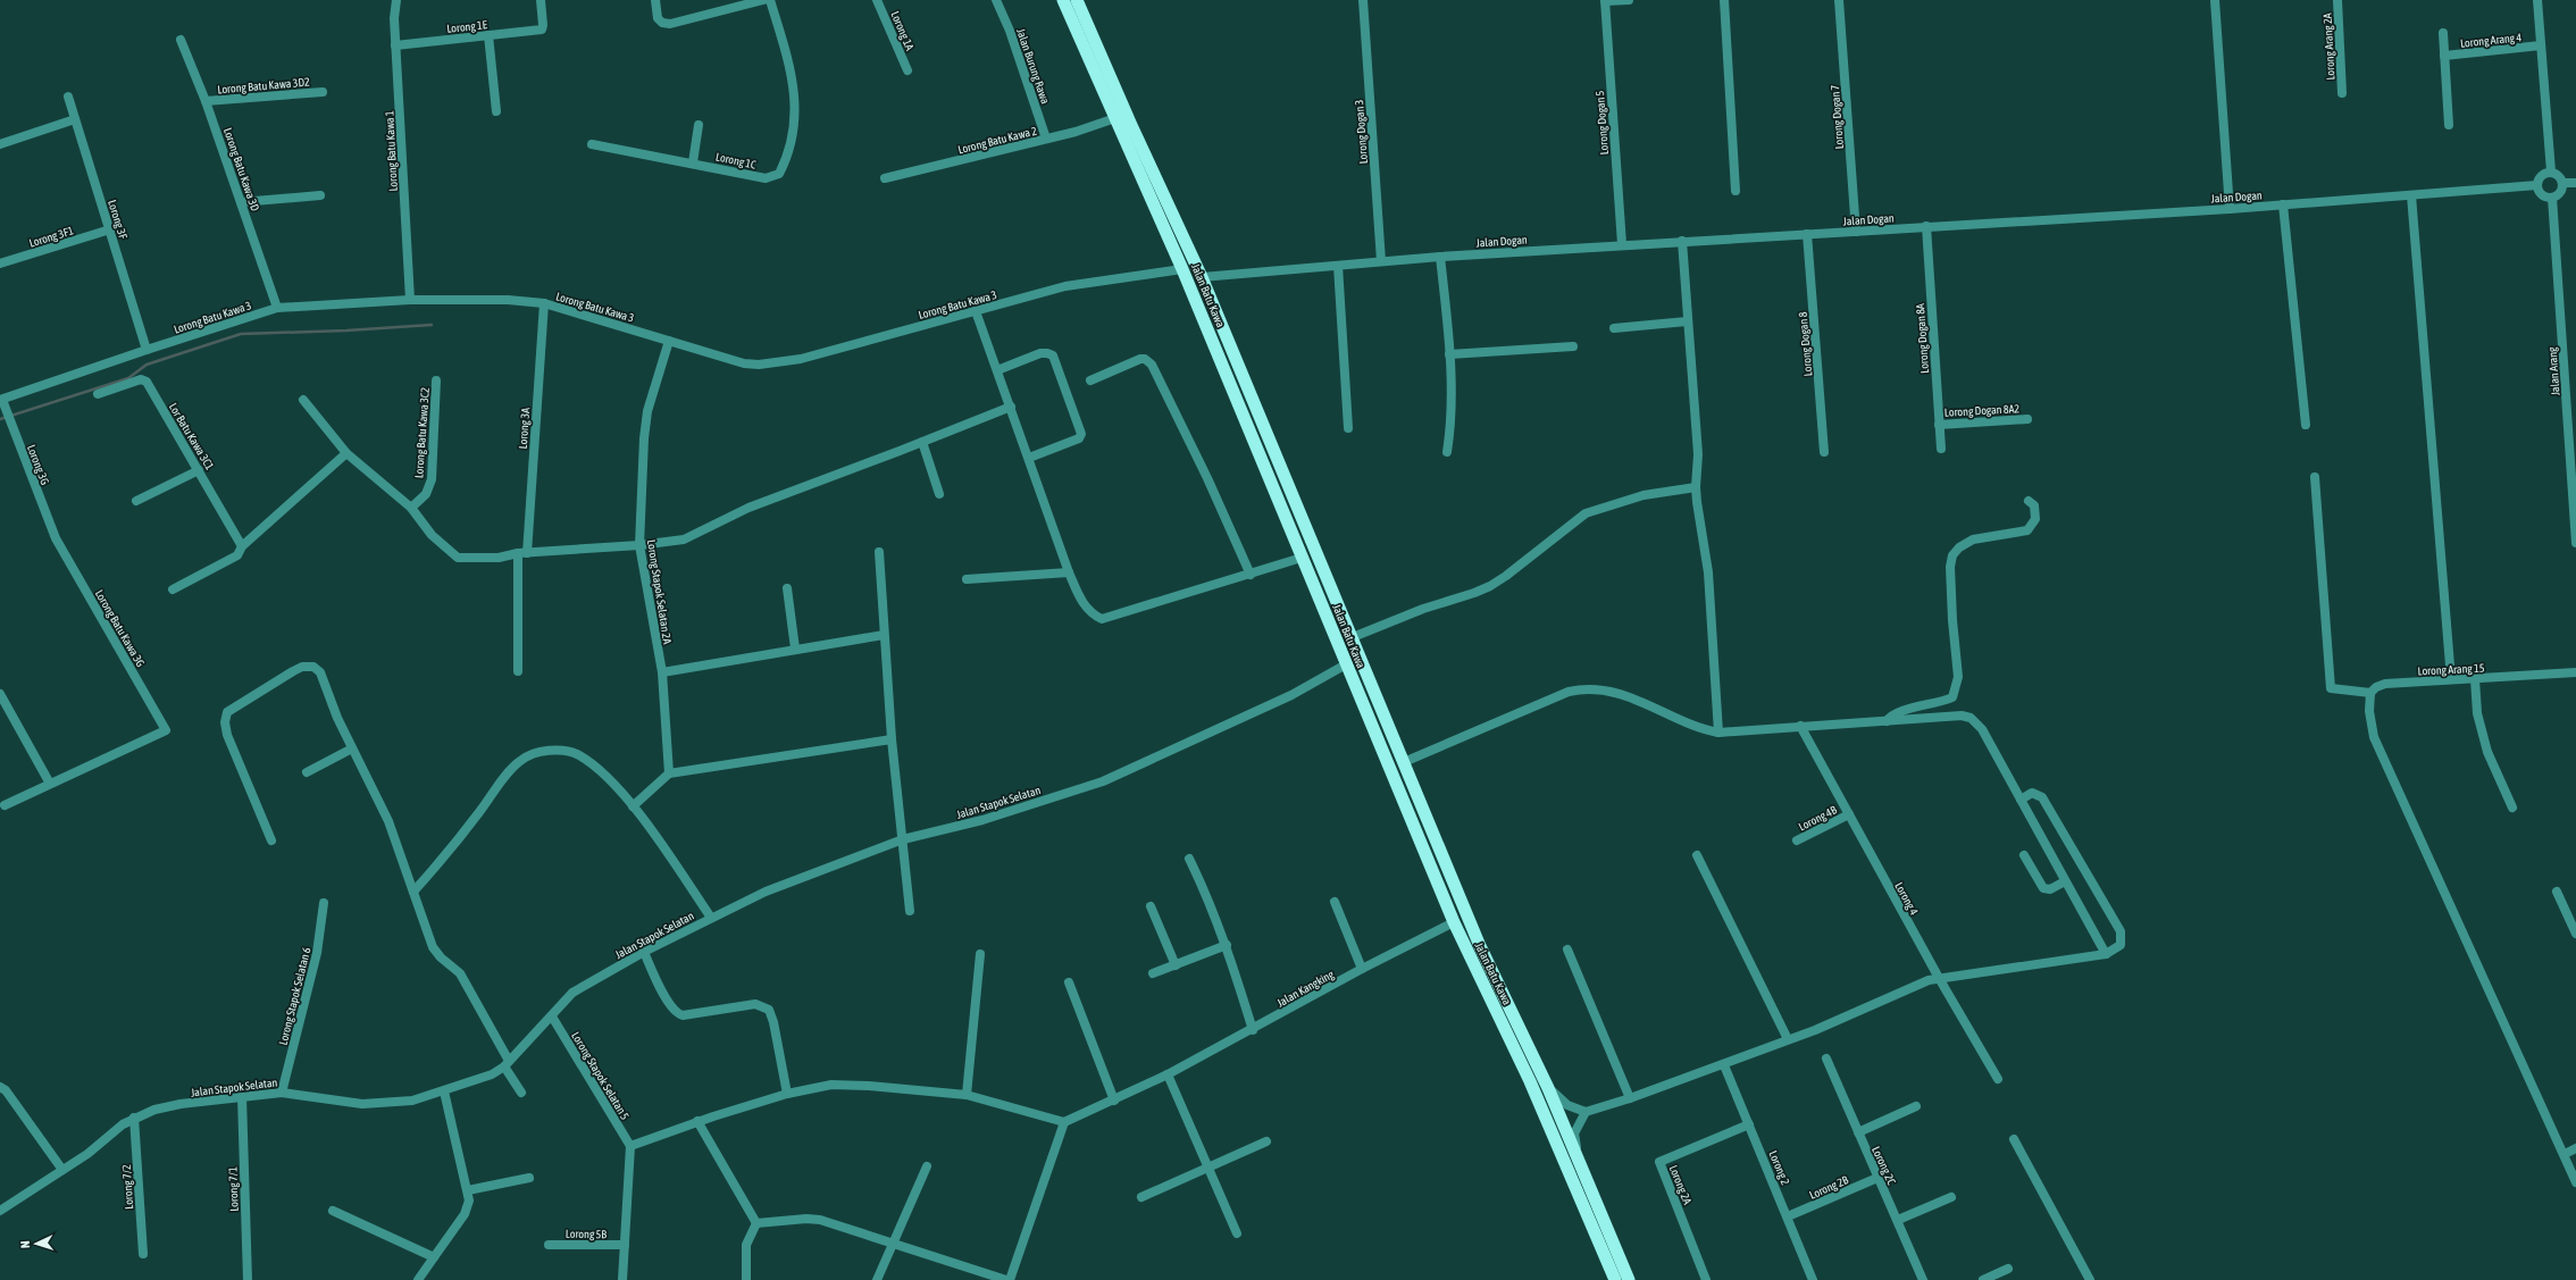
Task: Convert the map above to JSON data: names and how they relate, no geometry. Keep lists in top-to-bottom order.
{
  "streets": {
    "highway": ["Jalan Batu Kawa"],
    "street": [
      "Lorong 1E",
      "Lorong 1A",
      "Lorong Arang 4",
      "Lorong Arang 2A",
      "Jalan Burung Rawa",
      "Lorong Batu Kawa 3D2",
      "Lorong Dogan 7",
      "Lorong Dogan 5",
      "Lorong Dogan 3",
      "Lorong Batu Kawa 2",
      "Lorong Batu Kawa 1",
      "Lorong 1C",
      "Lorong Batu Kawa 3D",
      "Jalan Dogan",
      "Lorong 3F",
      "Lorong 3F1",
      "Lorong Batu Kawa 3",
      "Lorong Dogan 8A",
      "Lorong Dogan 8",
      "Jalan Arang",
      "Lorong Dogan 8A2",
      "Lorong 3A",
      "Lorong Batu Kawa 3C2",
      "Lor Batu Kawa 3C1",
      "Lorong 3G",
      "Lorong Stapok Selatan 2A",
      "Lorong Batu Kawa 3G",
      "Lorong Arang 15",
      "Jalan Stapok Selatan",
      "Lorong 4B",
      "Lorong 4",
      "Jalan Kangking",
      "Lorong Stapok Selatan 6",
      "Lorong Stapok Selatan 5",
      "Lorong 2C",
      "Lorong 2",
      "Lorong 2A",
      "Lorong 7/2",
      "Lorong 2B",
      "Lorong 7/1",
      "Lorong 5B"
    ]
  },
  "crossings": [
    ["Lorong 1E", "Lorong Batu Kawa 1"],
    ["Jalan Burung Rawa", "Lorong Batu Kawa 2"],
    ["Lorong Batu Kawa 3D2", "Lorong Batu Kawa 3D"],
    ["Lorong Dogan 7", "Jalan Dogan"],
    ["Lorong Dogan 5", "Jalan Dogan"],
    ["Lorong Dogan 3", "Jalan Dogan"],
    ["Lorong Batu Kawa 2", "Jalan Batu Kawa"],
    ["Lorong Batu Kawa 1", "Lorong Batu Kawa 3"],
    ["Lorong Batu Kawa 3D", "Lorong Batu Kawa 3"],
    ["Jalan Dogan", "Jalan Batu Kawa"],
    ["Jalan Dogan", "Lorong Dogan 8A"],
    ["Jalan Dogan", "Lorong Dogan 8"],
    ["Jalan Dogan", "Jalan Arang"],
    ["Lorong 3F", "Lorong 3F1"],
    ["Lorong 3F", "Lorong Batu Kawa 3"],
    ["Jalan Batu Kawa", "Lorong Batu Kawa 3"],
    ["Jalan Batu Kawa", "Jalan Stapok Selatan"],
    ["Jalan Batu Kawa", "Jalan Kangking"],
    ["Lorong Batu Kawa 3", "Lorong 3A"],
    ["Lorong Batu Kawa 3", "Lorong 3G"],
    ["Lorong Batu Kawa 3", "Lorong Stapok Selatan 2A"],
    ["Lorong Dogan 8A", "Lorong Dogan 8A2"],
    ["Lorong 3G", "Lorong Batu Kawa 3G"],
    ["Jalan Stapok Selatan", "Lorong Stapok Selatan 6"],
    ["Jalan Stapok Selatan", "Lorong Stapok Selatan 5"],
    ["Jalan Stapok Selatan", "Lorong 7/2"],
    ["Jalan Stapok Selatan", "Lorong 7/1"],
    ["Lorong 4B", "Lorong 4"],
    ["Lorong 2C", "Lorong 2B"],
    ["Lorong 2", "Lorong 2A"],
    ["Lorong 2", "Lorong 2B"]
  ],
  "north": "left"
}
